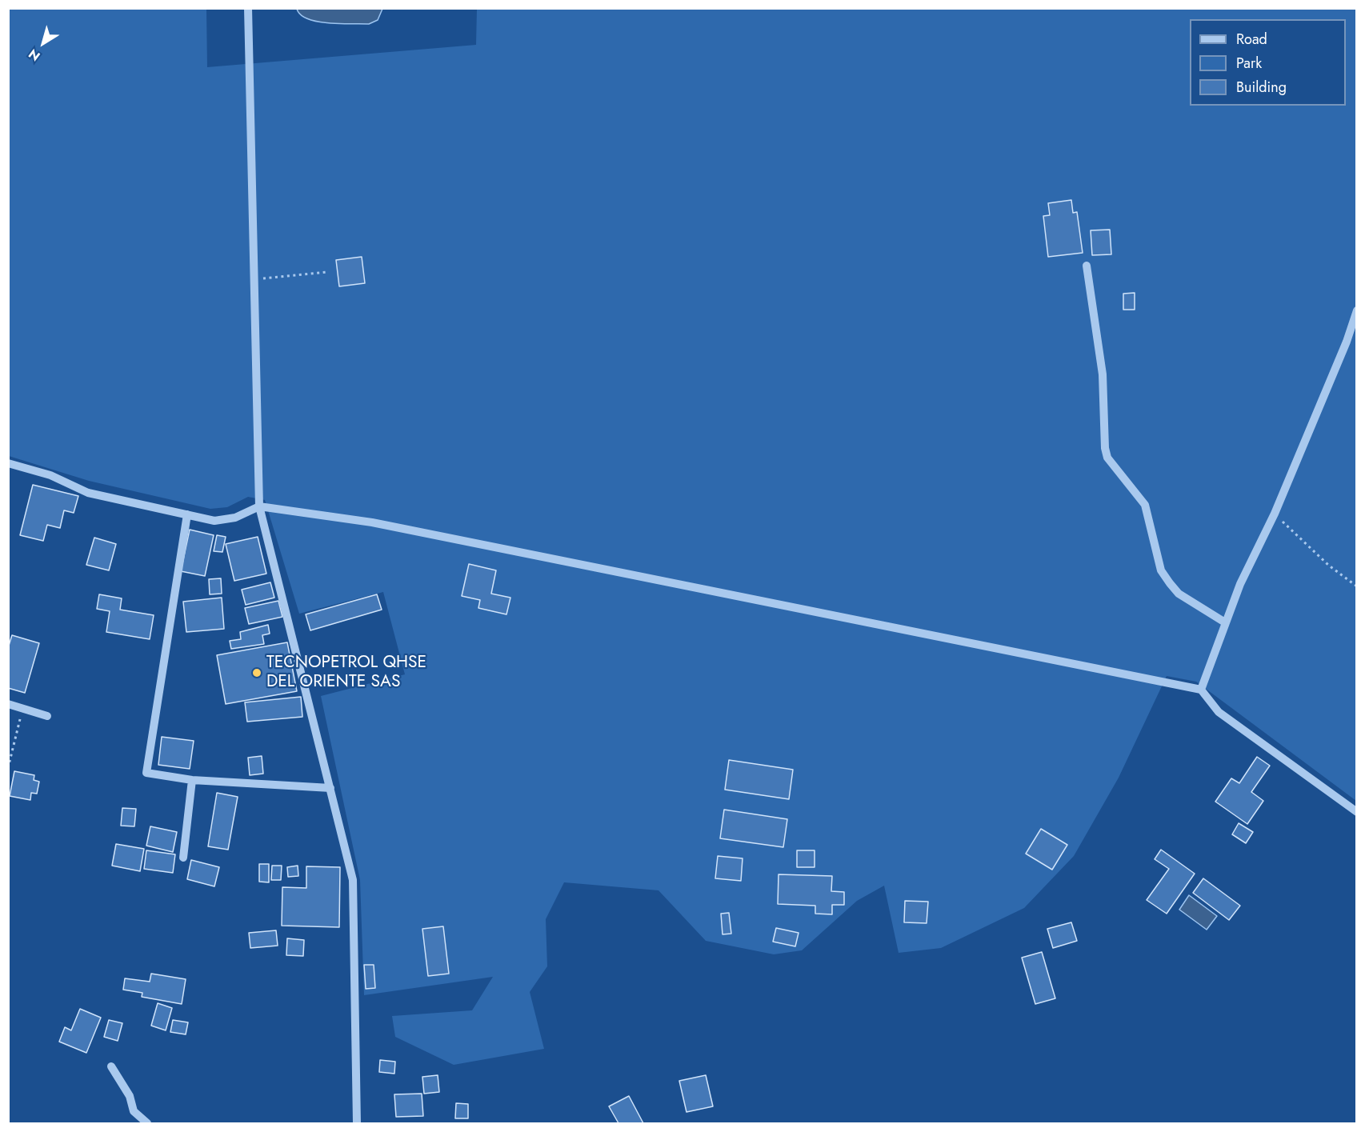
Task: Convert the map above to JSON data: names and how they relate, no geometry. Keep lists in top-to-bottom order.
{
  "places": ["TECNOPETROL QHSE DEL ORIENTE SAS"],
  "legend": ["Road", "Park", "Building"],
  "north": "bottom left"
}
